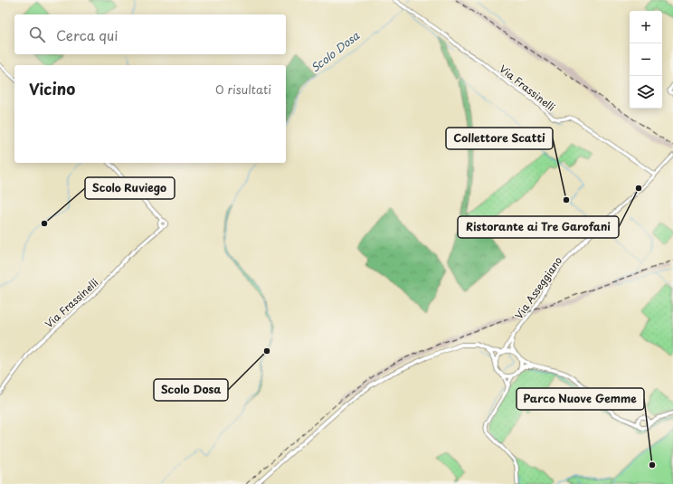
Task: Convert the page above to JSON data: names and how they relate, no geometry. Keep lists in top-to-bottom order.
{
  "streets": {
    "main road": ["Via Asseggiano"],
    "street": ["Via Frassinelli"]
  },
  "crossings": [
    ["Via Frassinelli", "Via Asseggiano"]
  ],
  "water": ["Scolo Dosa"],
  "places": [
    "Ristorante ai Tre Garofani",
    "Collettore Scatti",
    "Scolo Ruviego",
    "Scolo Dosa",
    "Parco Nuove Gemme"
  ],
  "page": {
    "map_buttons": ["+", "−"],
    "search": "Cerca qui",
    "heading": ["Vicino", "0 risultati"]
  }
}
